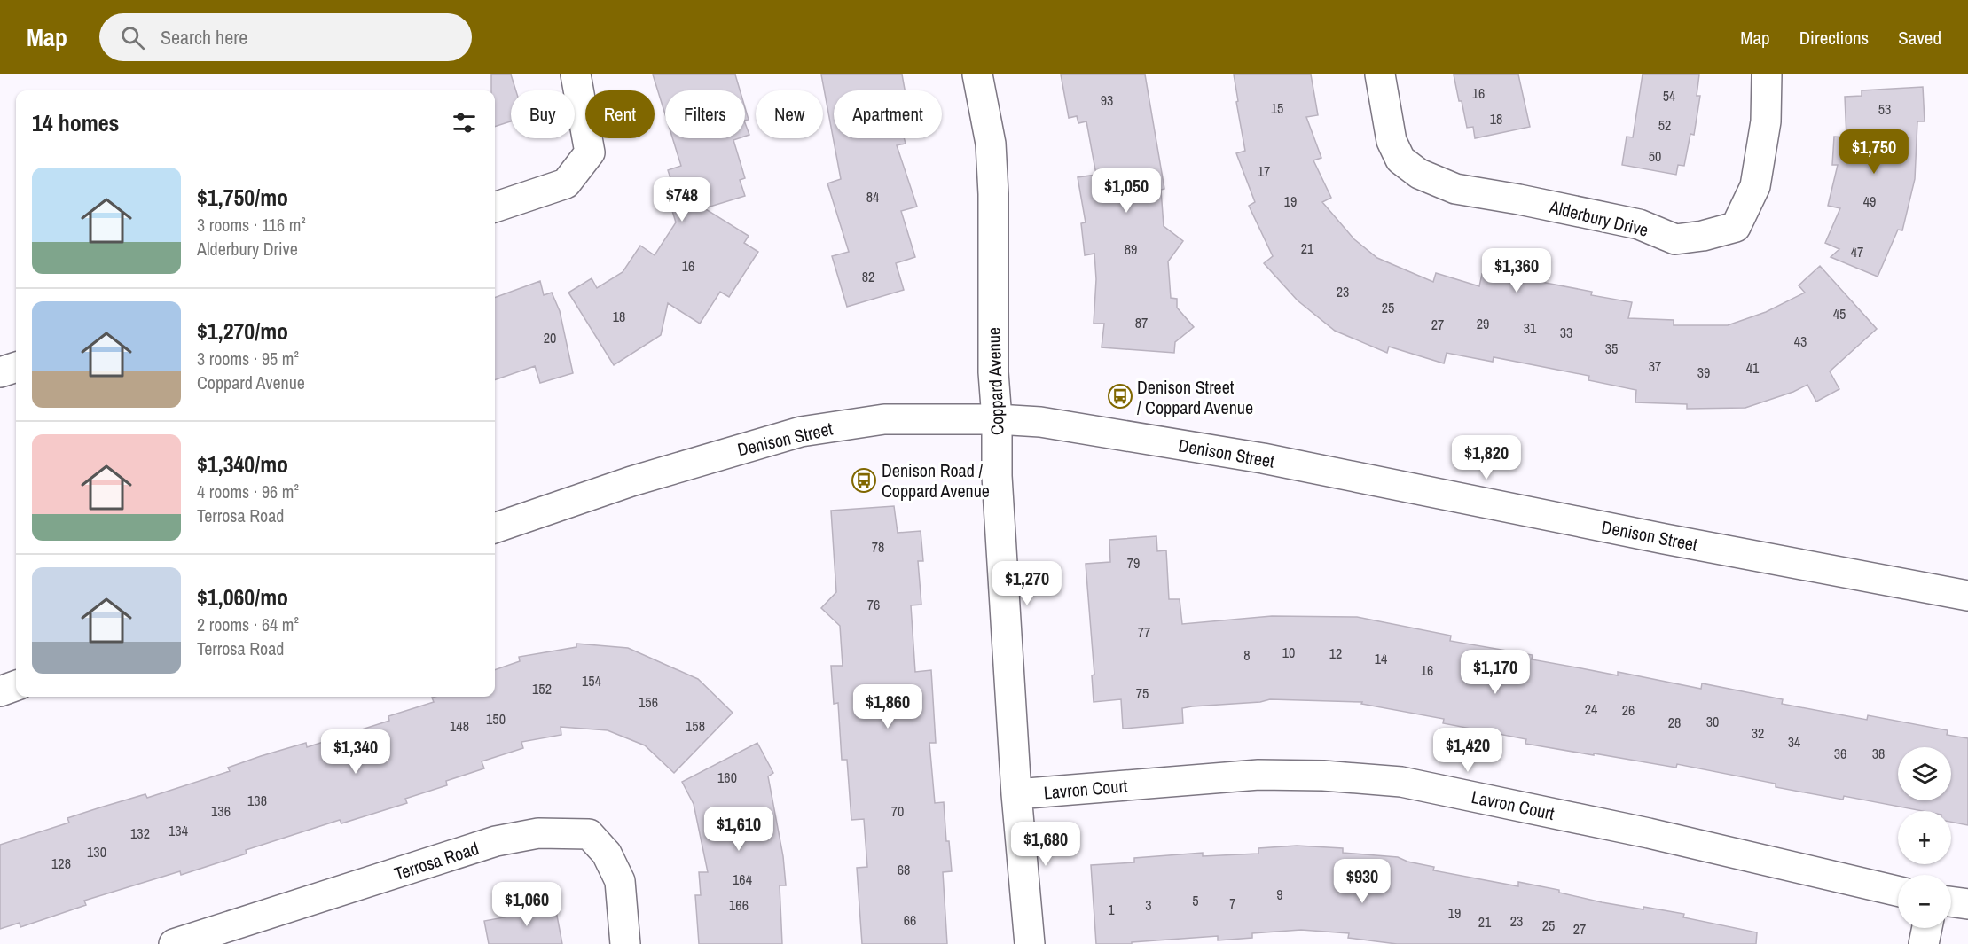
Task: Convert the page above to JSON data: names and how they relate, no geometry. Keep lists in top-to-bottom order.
{
  "streets": {
    "street": [
      "Alderbury Drive",
      "Coppard Avenue",
      "Denison Street",
      "Lavron Court",
      "Terrosa Road"
    ]
  },
  "crossings": [
    ["Coppard Avenue", "Denison Street"],
    ["Coppard Avenue", "Lavron Court"]
  ],
  "places": {
    "bus stop": ["Denison Street / Coppard Avenue", "Denison Road / Coppard Avenue"]
  },
  "house_numbers": [
    "16",
    "54",
    "93",
    "15",
    "53",
    "18",
    "52",
    "50",
    "17",
    "84",
    "19",
    "49",
    "21",
    "89",
    "47",
    "16",
    "82",
    "23",
    "25",
    "45",
    "18",
    "87",
    "29",
    "27",
    "31",
    "33",
    "20",
    "43",
    "35",
    "37",
    "41",
    "39",
    "78",
    "79",
    "76",
    "77",
    "10",
    "12",
    "8",
    "14",
    "16",
    "154",
    "152",
    "75",
    "156",
    "24",
    "26",
    "150",
    "30",
    "28",
    "148",
    "158",
    "32",
    "34",
    "36",
    "38",
    "160",
    "138",
    "136",
    "70",
    "134",
    "132",
    "130",
    "128",
    "68",
    "164",
    "9",
    "5",
    "7",
    "166",
    "3",
    "1",
    "19",
    "66",
    "23",
    "21",
    "25",
    "27"
  ],
  "page": {
    "header": "Map",
    "search": "Search here",
    "nav": ["Map", "Directions", "Saved"],
    "chip": [
      "Buy",
      "Rent",
      "Filters",
      "New",
      "Apartment"
    ],
    "heading": "14 homes",
    "price": [
      "$1,750",
      "$1,050",
      "$748",
      "$1,360",
      "$1,820",
      "$1,270",
      "$1,170",
      "$1,860",
      "$1,420",
      "$1,340",
      "$1,610",
      "$1,680",
      "$930",
      "$1,060"
    ],
    "list": [
      {
        "name": "$1,750/mo",
        "note": "3 rooms · 116 m² · Alderbury Drive"
      },
      {
        "name": "$1,270/mo",
        "note": "3 rooms · 95 m² · Coppard Avenue"
      },
      {
        "name": "$1,340/mo",
        "note": "4 rooms · 96 m² · Terrosa Road"
      },
      {
        "name": "$1,060/mo",
        "note": "2 rooms · 64 m² · Terrosa Road"
      }
    ],
    "map_buttons": ["+", "−"]
  }
}
